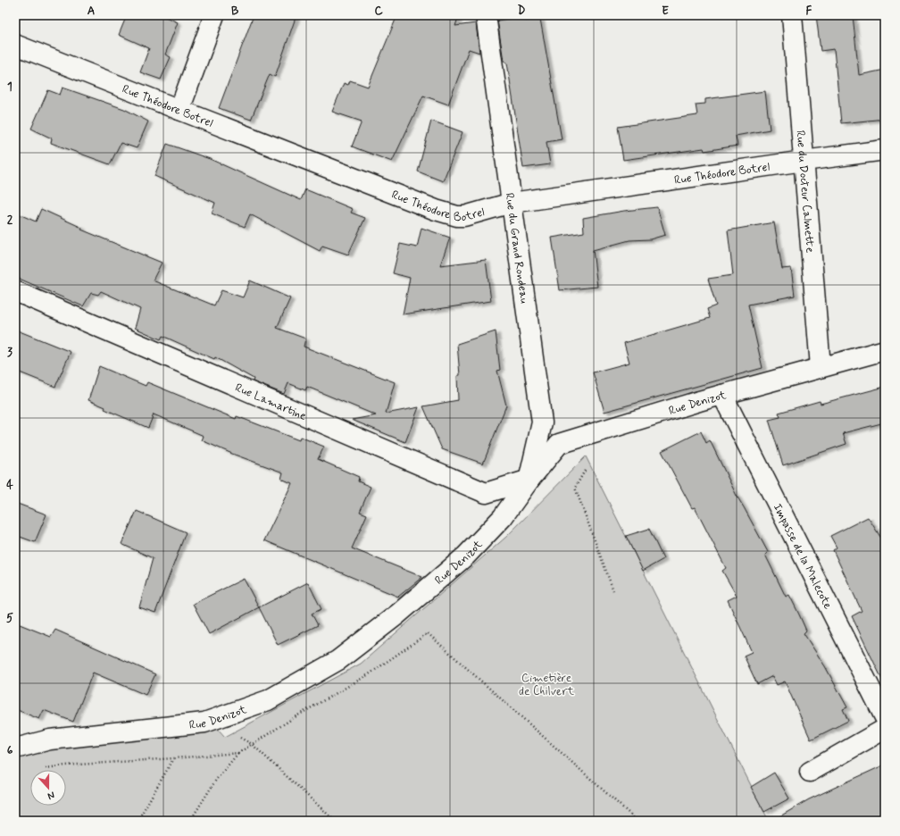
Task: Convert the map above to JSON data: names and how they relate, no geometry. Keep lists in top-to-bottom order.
{
  "streets": {
    "street": [
      "Rue Théodore Botrel",
      "Rue du Docteur Calmette",
      "Rue du Grand Rondeau",
      "Rue Lamartine",
      "Rue Denizot",
      "Impasse de la Malecote"
    ]
  },
  "crossings": [
    ["Rue Théodore Botrel", "Rue du Docteur Calmette"],
    ["Rue Théodore Botrel", "Rue du Grand Rondeau"],
    ["Rue du Docteur Calmette", "Rue Denizot"],
    ["Rue du Grand Rondeau", "Rue Lamartine"],
    ["Rue du Grand Rondeau", "Rue Denizot"],
    ["Rue Lamartine", "Rue Denizot"],
    ["Rue Denizot", "Impasse de la Malecote"]
  ],
  "parks": ["Cimetière de Chilvert"],
  "north": "bottom",
  "grid": {
    "columns": [
      "A",
      "B",
      "C",
      "D",
      "E",
      "F"
    ],
    "rows": [
      "1",
      "2",
      "3",
      "4",
      "5",
      "6"
    ]
  }
}
